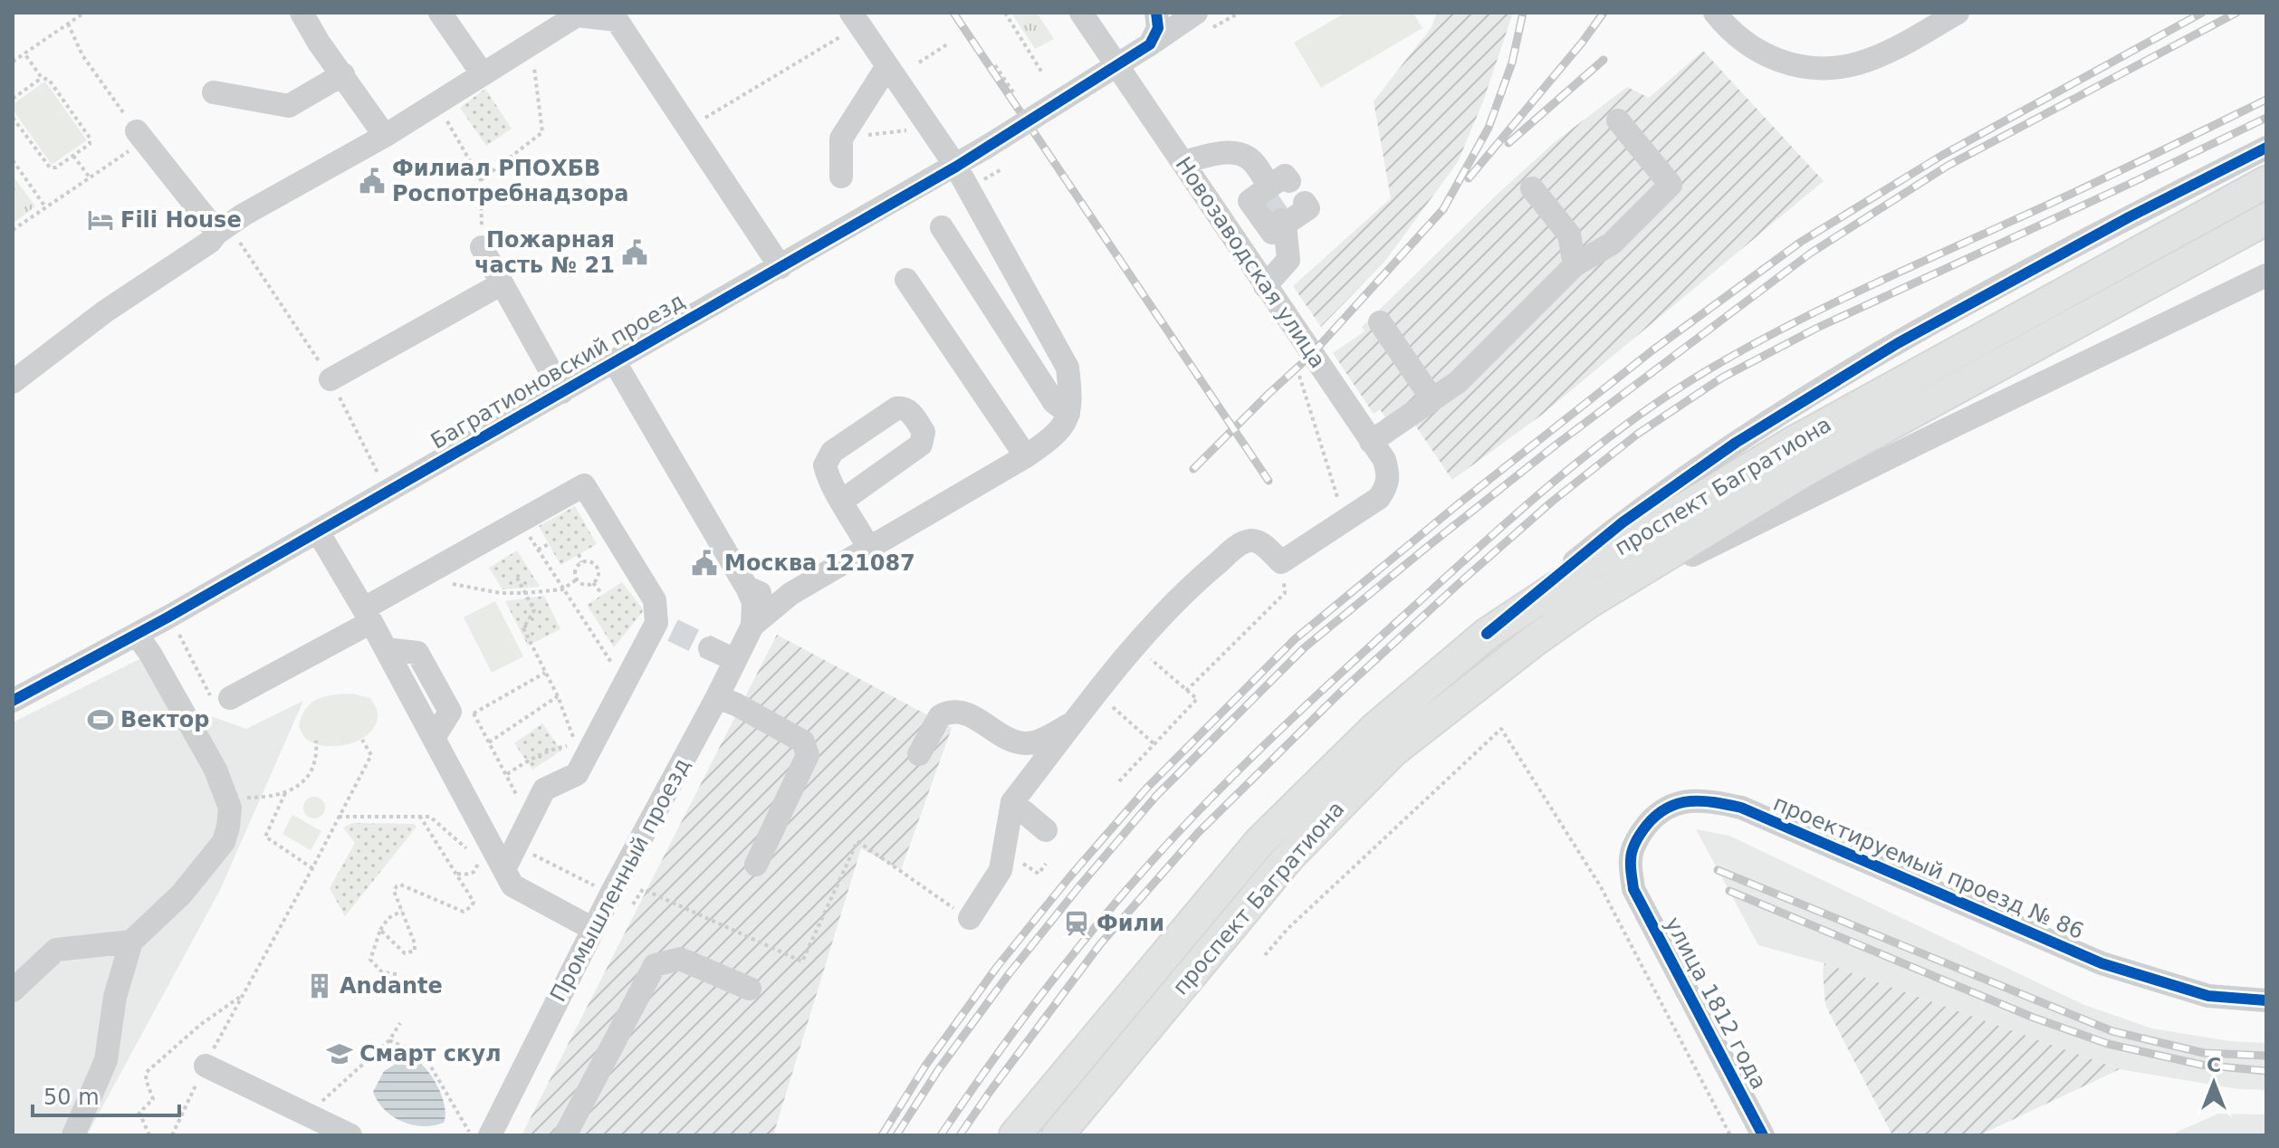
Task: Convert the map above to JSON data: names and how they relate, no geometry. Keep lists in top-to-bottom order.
{
  "streets": {
    "main road": ["проспект Багратиона"],
    "street": [
      "Новозаводская улица",
      "Багратионовский проезд",
      "проектируемый проезд № 86",
      "Промышленный проезд",
      "улица 1812 года"
    ]
  },
  "crossings": [
    ["Новозаводская улица", "Багратионовский проезд"],
    ["проектируемый проезд № 86", "улица 1812 года"]
  ],
  "places": {
    "public building": ["Филиал РПОХБВ Роспотребнадзора", "Пожарная часть № 21", "Москва 121087"],
    "hotel": ["Fili House"],
    "sports": ["Вектор"],
    "station": ["Фили"],
    "building": ["Andante"],
    "school or university": ["Смарт скул"]
  },
  "scale_bar": "50 m",
  "north": "top"
}
